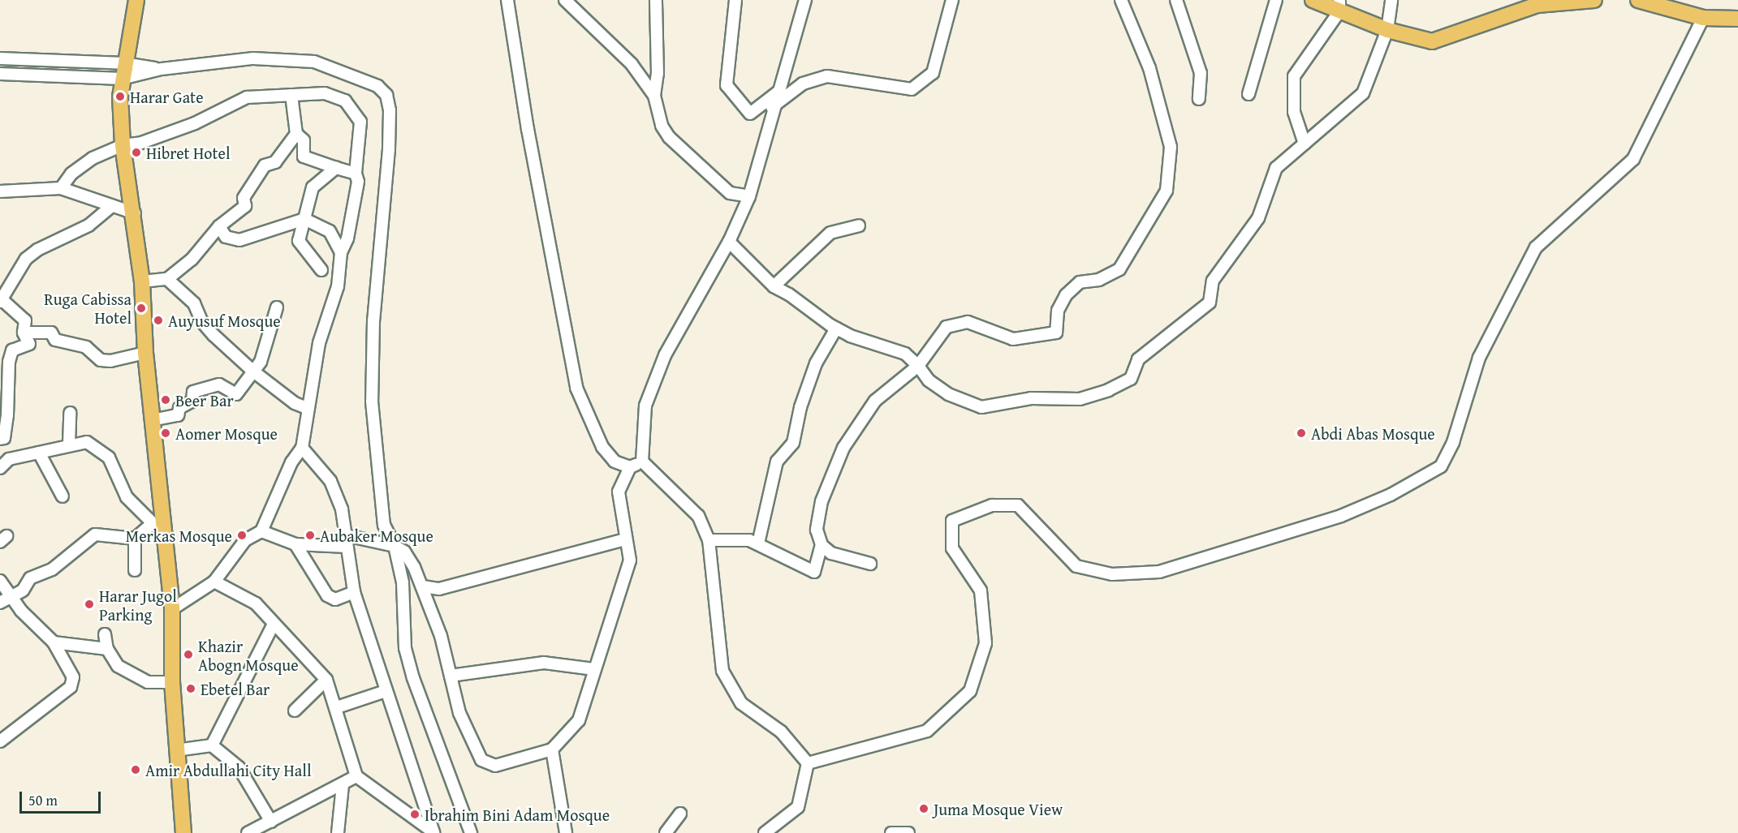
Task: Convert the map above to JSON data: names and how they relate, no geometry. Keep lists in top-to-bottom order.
{
  "places": [
    "Harar Gate",
    "Hibret Hotel",
    "Ruga Cabissa Hotel",
    "Auyusuf Mosque",
    "Beer Bar",
    "Aomer Mosque",
    "Abdi Abas Mosque",
    "Merkas Mosque",
    "Aubaker Mosque",
    "Harar Jugol Parking",
    "Khazir Abogn Mosque",
    "Ebetel Bar",
    "Amir Abdullahi City Hall",
    "Juma Mosque View",
    "Ibrahim Bini Adam Mosque"
  ],
  "scale_bar": "50 m"
}
